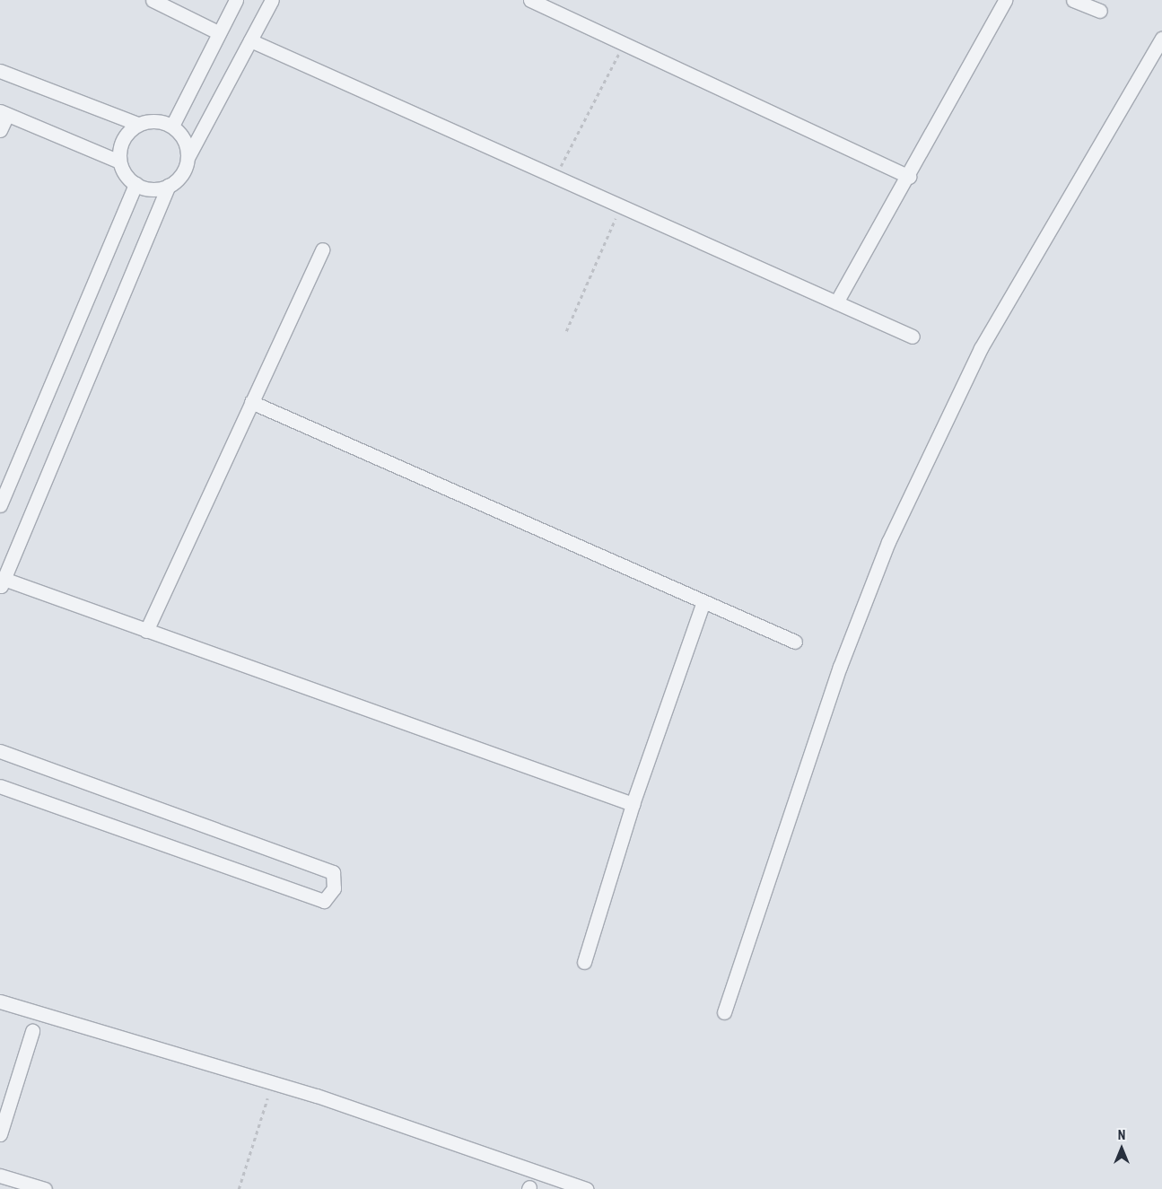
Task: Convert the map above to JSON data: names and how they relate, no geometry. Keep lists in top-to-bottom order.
{
  "north": "top"
}
